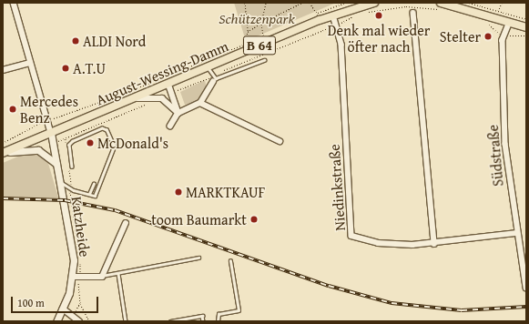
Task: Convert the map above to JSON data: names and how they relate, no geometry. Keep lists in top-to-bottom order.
{
  "streets": {
    "main road": ["B 64", "August-Wessing-Damm"],
    "street": ["Südstraße", "Niedinkstraße", "Katzheide"]
  },
  "crossings": [
    ["August-Wessing-Damm", "Niedinkstraße"],
    ["August-Wessing-Damm", "Katzheide"],
    ["Südstraße", "Niedinkstraße"]
  ],
  "parks": ["Schützenpark"],
  "places": [
    "Denk mal wieder öfter nach",
    "Stelter",
    "ALDI Nord",
    "A.T.U",
    "Mercedes Benz",
    "McDonald's",
    "MARKTKAUF",
    "toom Baumarkt"
  ],
  "scale_bar": "100 m"
}
